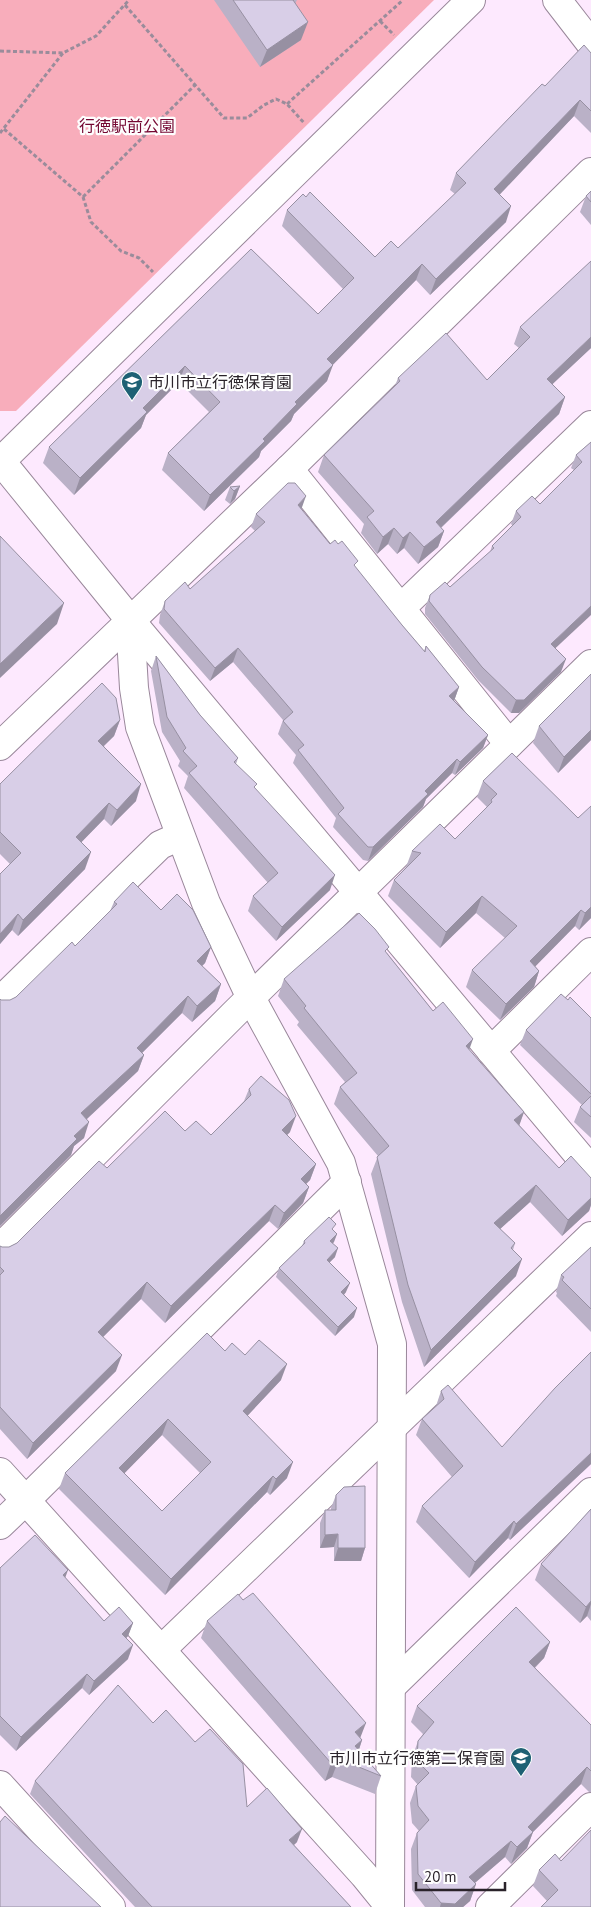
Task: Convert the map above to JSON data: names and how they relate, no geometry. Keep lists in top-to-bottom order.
{
  "parks": ["行徳駅前公園"],
  "places": {
    "school or university": ["市川市立行徳保育園", "市川市立行徳第二保育園"]
  },
  "scale_bar": "20 m"
}
